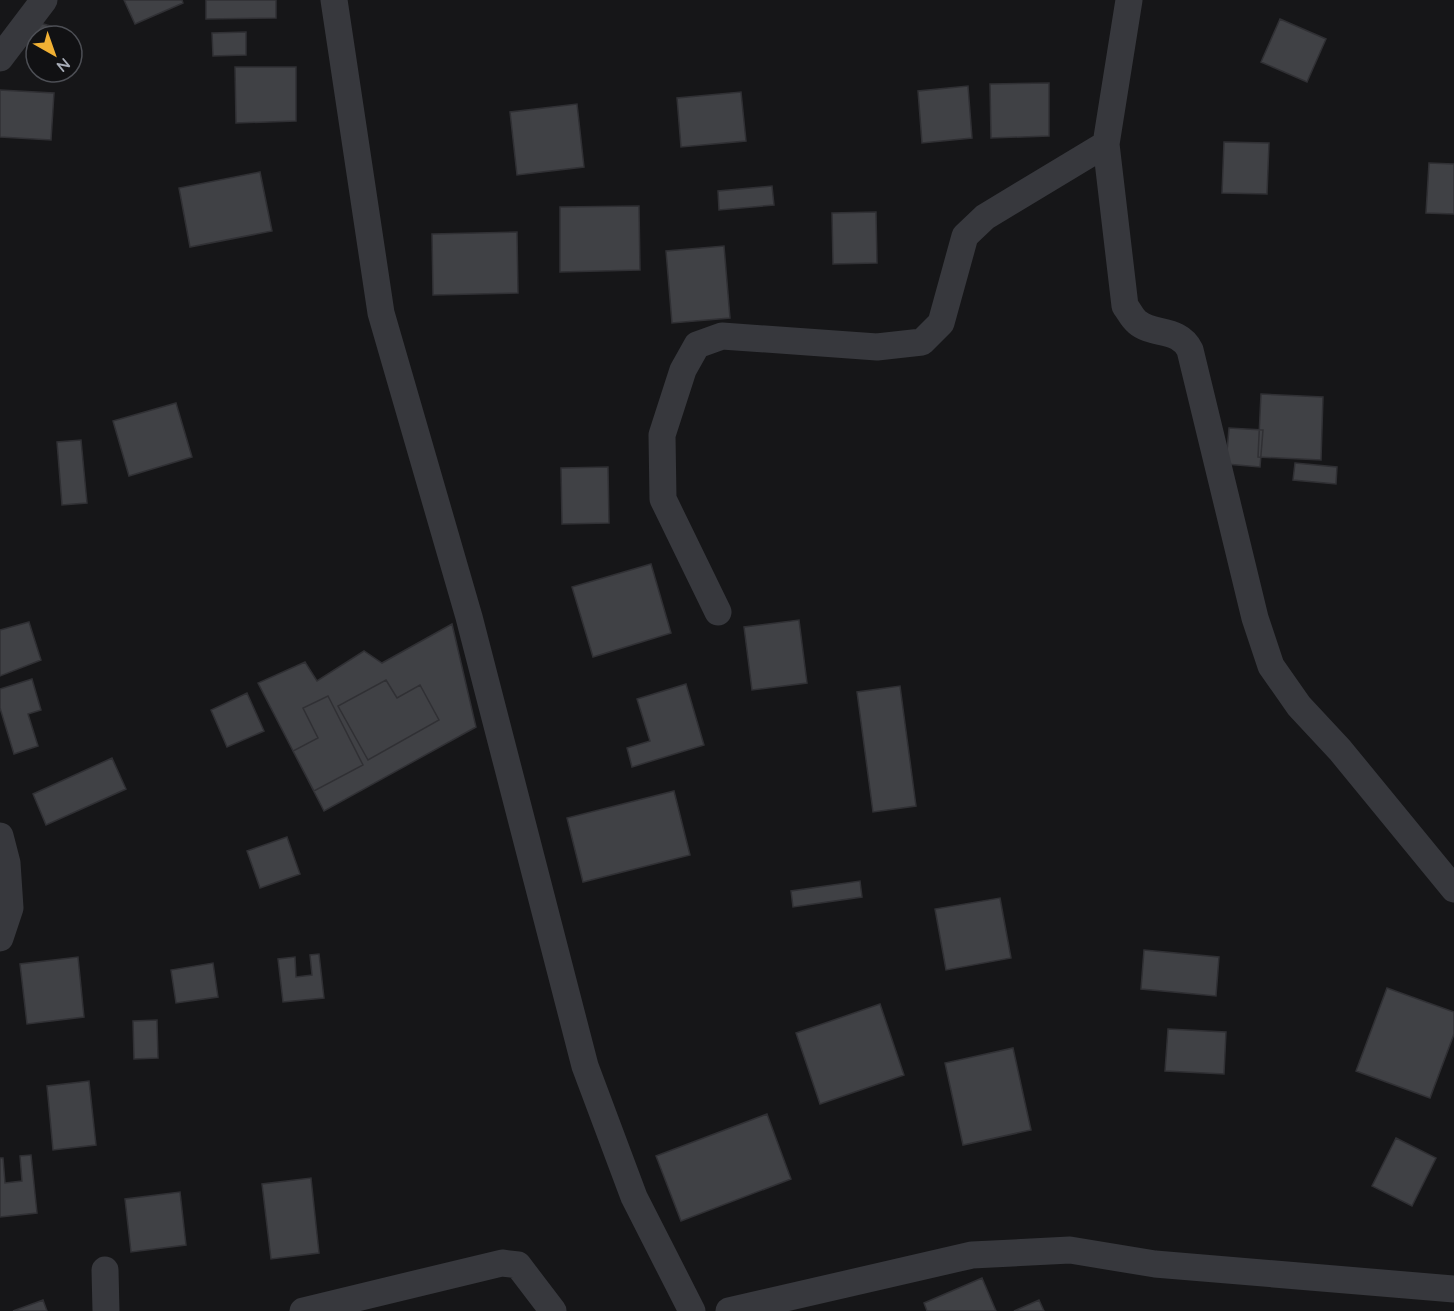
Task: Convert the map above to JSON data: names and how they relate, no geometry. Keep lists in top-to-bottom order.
{
  "north": "bottom right"
}
